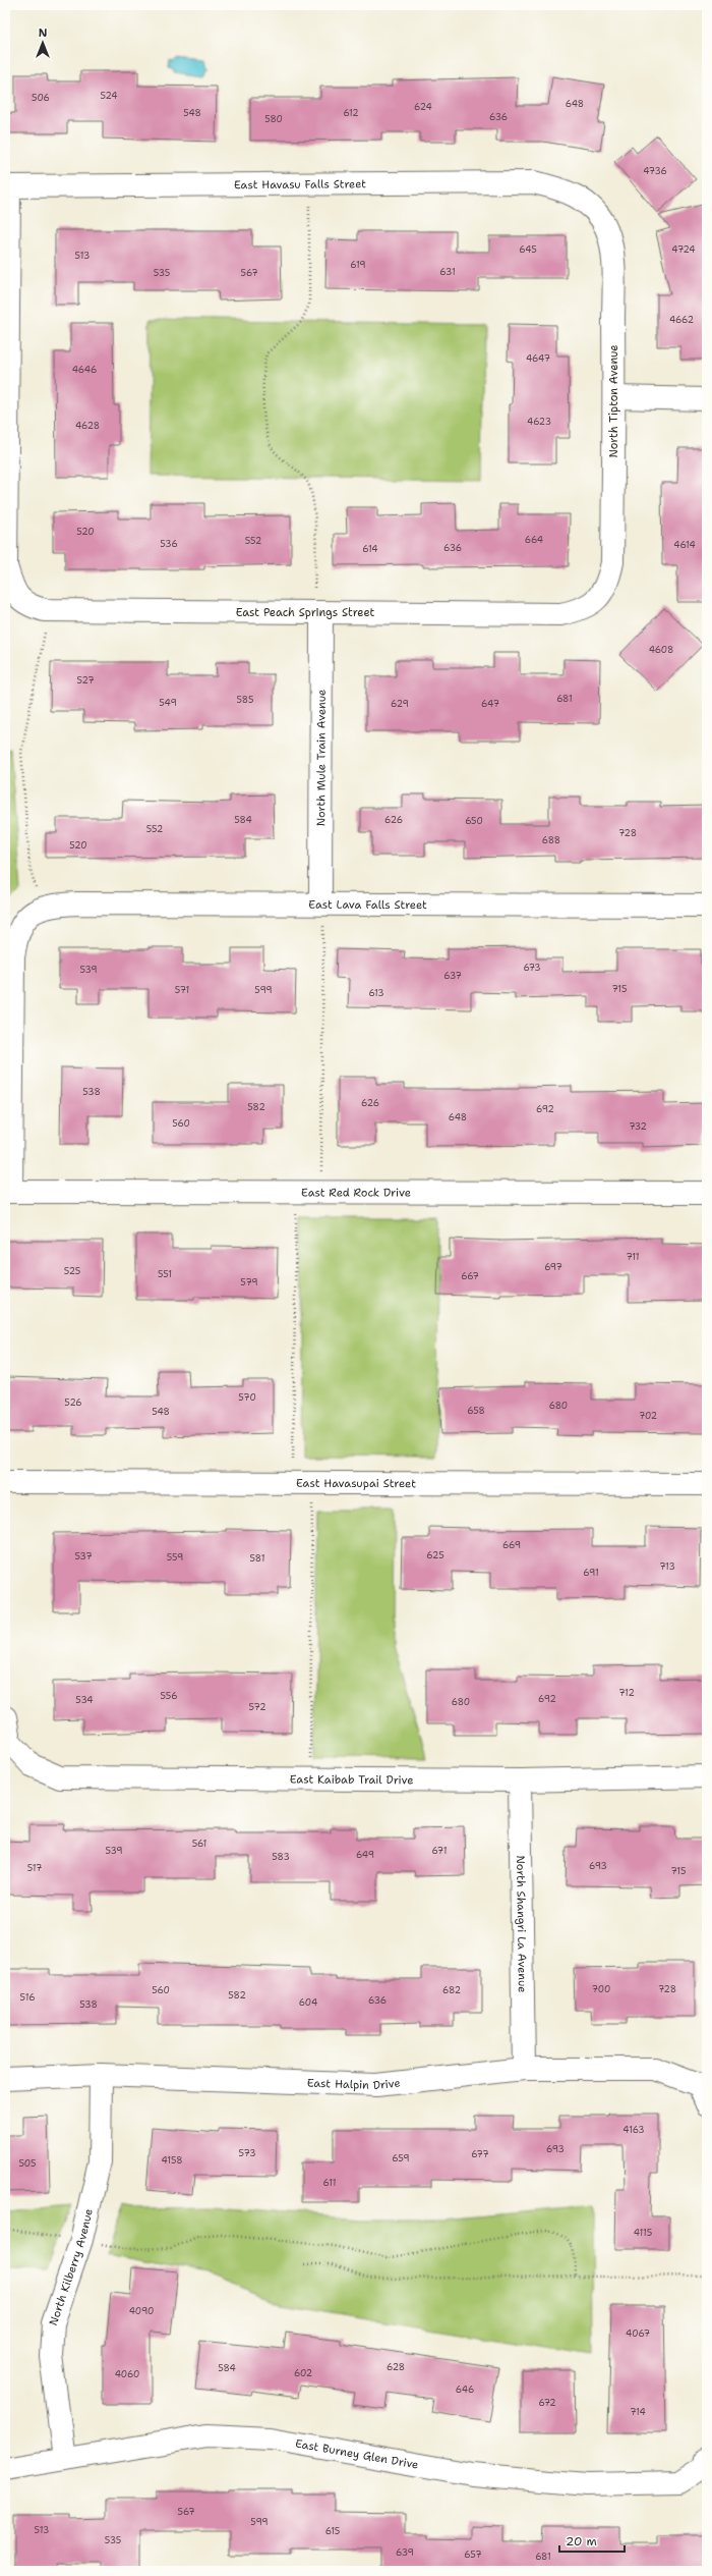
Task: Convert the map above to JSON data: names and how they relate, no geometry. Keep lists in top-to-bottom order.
{
  "streets": {
    "street": [
      "East Havasu Falls Street",
      "North Tipton Avenue",
      "East Peach Springs Street",
      "North Mule Train Avenue",
      "East Lava Falls Street",
      "East Red Rock Drive",
      "East Havasupai Street",
      "East Kaibab Trail Drive",
      "North Shangri La Avenue",
      "East Halpin Drive",
      "North Kilberry Avenue",
      "East Burney Glen Drive"
    ]
  },
  "crossings": [
    ["East Havasu Falls Street", "North Tipton Avenue"],
    ["East Havasu Falls Street", "East Peach Springs Street"],
    ["North Tipton Avenue", "East Peach Springs Street"],
    ["East Peach Springs Street", "North Mule Train Avenue"],
    ["North Mule Train Avenue", "East Lava Falls Street"],
    ["East Kaibab Trail Drive", "North Shangri La Avenue"],
    ["North Shangri La Avenue", "East Halpin Drive"],
    ["East Halpin Drive", "North Kilberry Avenue"],
    ["North Kilberry Avenue", "East Burney Glen Drive"]
  ],
  "house_numbers": [
    "524",
    "506",
    "648",
    "624",
    "548",
    "612",
    "636",
    "580",
    "4736",
    "645",
    "4724",
    "513",
    "619",
    "631",
    "535",
    "567",
    "4662",
    "4647",
    "4646",
    "4623",
    "4628",
    "520",
    "664",
    "552",
    "536",
    "4614",
    "636",
    "614",
    "4608",
    "527",
    "681",
    "585",
    "549",
    "629",
    "647",
    "584",
    "626",
    "650",
    "552",
    "728",
    "688",
    "520",
    "673",
    "539",
    "637",
    "715",
    "571",
    "599",
    "613",
    "538",
    "626",
    "582",
    "692",
    "648",
    "560",
    "732",
    "711",
    "697",
    "525",
    "551",
    "667",
    "579",
    "570",
    "526",
    "680",
    "658",
    "548",
    "702",
    "669",
    "625",
    "537",
    "559",
    "581",
    "713",
    "691",
    "712",
    "556",
    "692",
    "534",
    "680",
    "572",
    "561",
    "539",
    "671",
    "649",
    "583",
    "693",
    "517",
    "715",
    "700",
    "728",
    "560",
    "682",
    "582",
    "516",
    "636",
    "604",
    "538",
    "4163",
    "693",
    "573",
    "677",
    "659",
    "4158",
    "505",
    "611",
    "4115",
    "4090",
    "4067",
    "628",
    "584",
    "602",
    "4060",
    "646",
    "672",
    "714",
    "567",
    "599",
    "513",
    "615",
    "535",
    "639",
    "657",
    "681"
  ],
  "scale_bar": "20 m",
  "north": "top"
}
